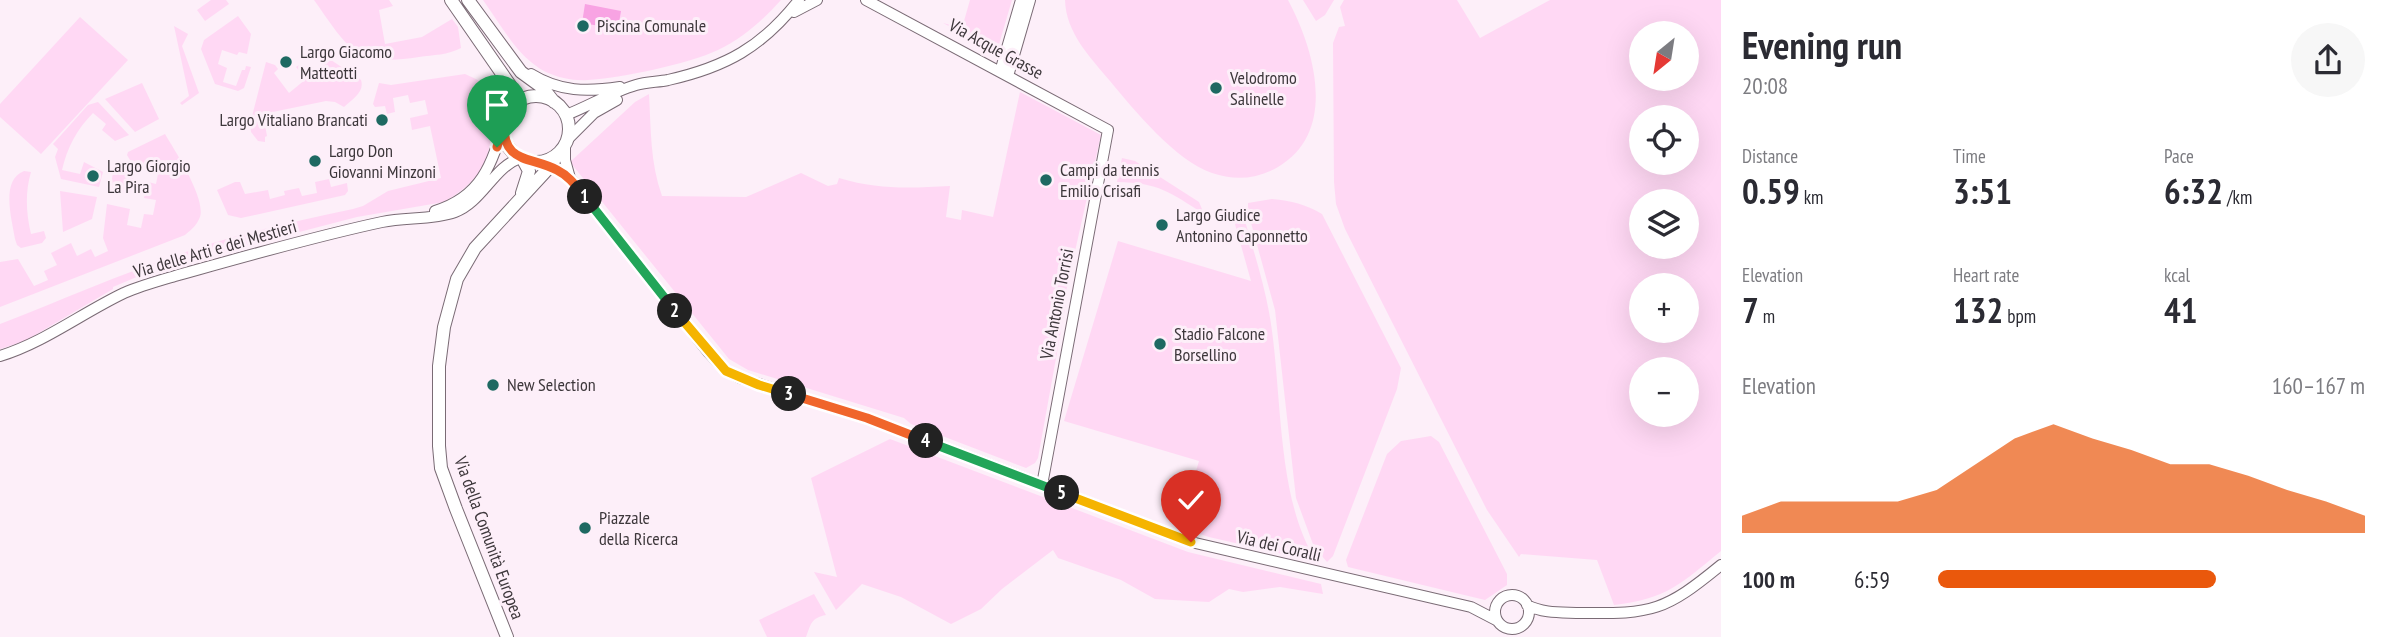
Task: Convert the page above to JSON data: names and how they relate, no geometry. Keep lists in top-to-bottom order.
{
  "streets": {
    "main road": ["Via della Comunità Europea"],
    "street": [
      "Via Acque Grasse",
      "Via delle Arti e dei Mestieri",
      "Via Antonio Torrisi",
      "Via dei Coralli"
    ]
  },
  "crossings": [
    ["Via Acque Grasse", "Via Antonio Torrisi"],
    ["Via Antonio Torrisi", "Via dei Coralli"]
  ],
  "places": [
    "Piscina Comunale",
    "Largo Giacomo Matteotti",
    "Velodromo Salinelle",
    "Largo Vitaliano Brancati",
    "Largo Don Giovanni Minzoni",
    "Largo Giorgio La Pira",
    "Campi da tennis Emilio Crisafi",
    "Largo Giudice Antonino Caponnetto",
    "Stadio Falcone Borsellino",
    "New Selection",
    "Piazzale della Ricerca"
  ],
  "north": "bottom left",
  "page": {
    "heading": ["Evening run", "20:08"],
    "map_buttons": ["+", "−"],
    "stats": [
      ["Distance", "0.59 km"],
      ["Time", "3:51"],
      ["Pace", "6:32 /km"],
      ["Elevation", "7 m"],
      ["Heart rate", "132 bpm"],
      ["kcal", "41"]
    ],
    "pins": [
      "1",
      "2",
      "3",
      "4",
      "5"
    ],
    "chart": ["Elevation", "160–167 m"],
    "list": [
      {
        "name": "100 m",
        "note": "6:59"
      }
    ]
  }
}
